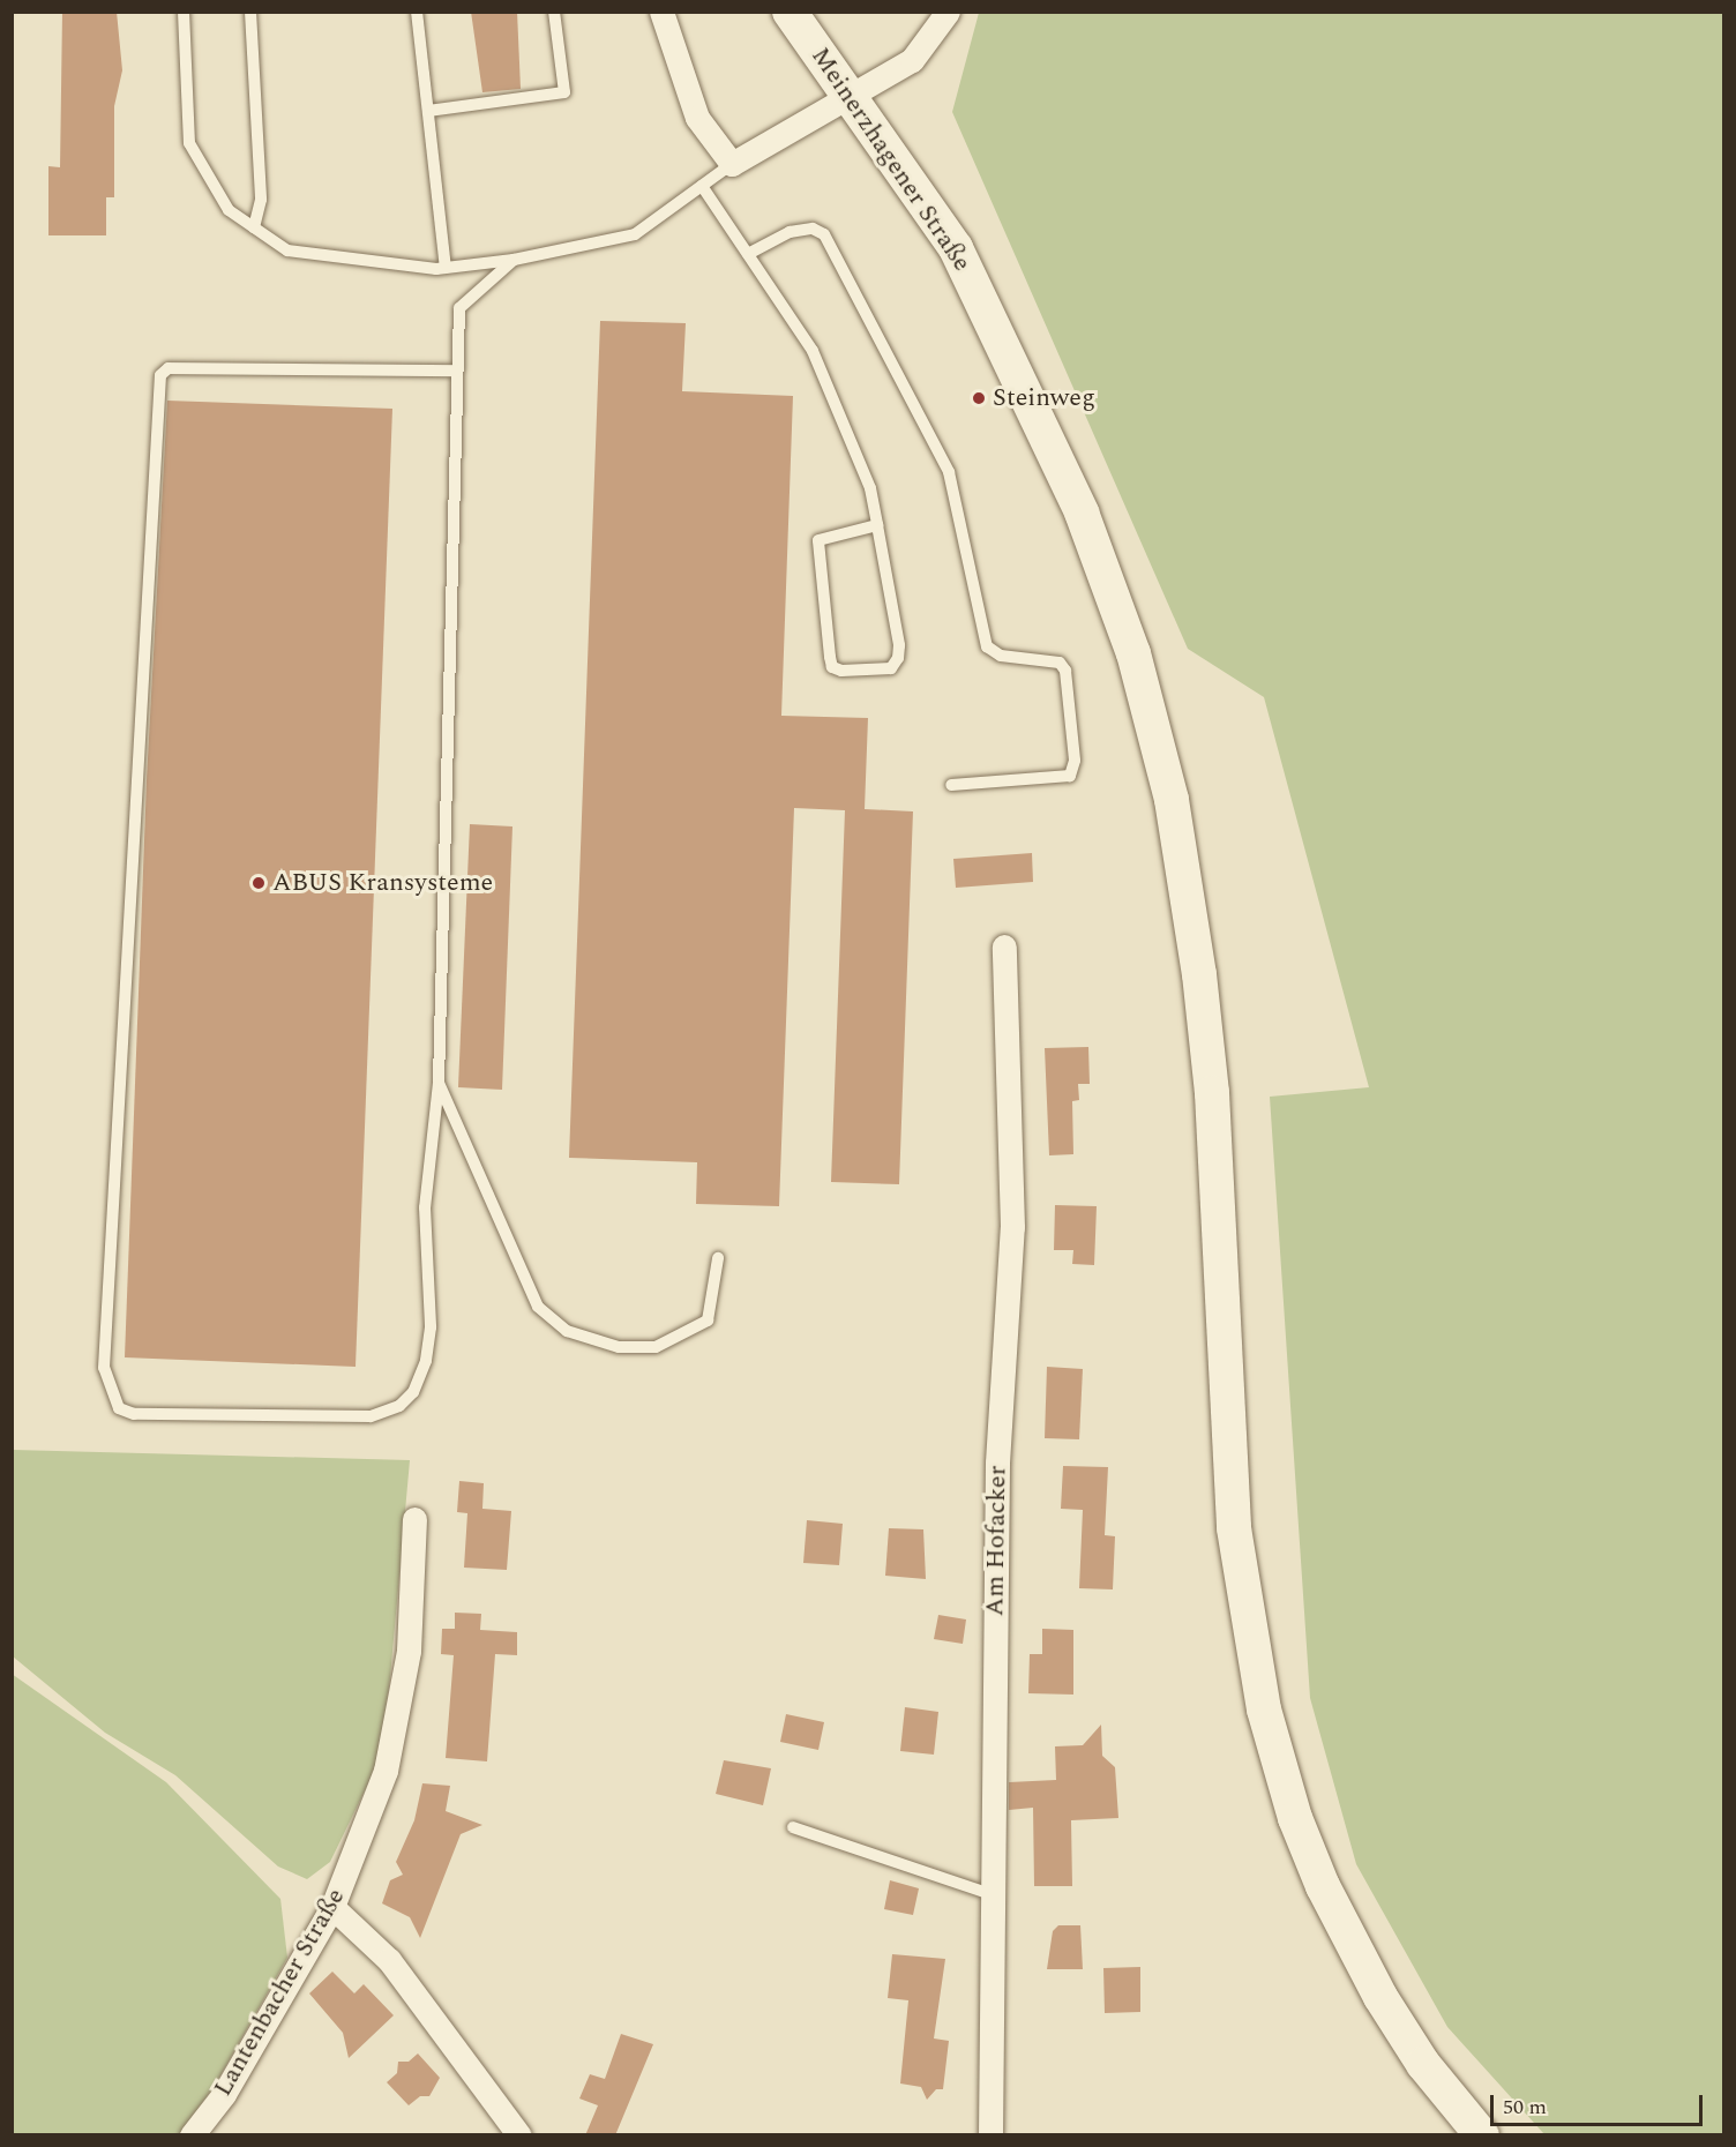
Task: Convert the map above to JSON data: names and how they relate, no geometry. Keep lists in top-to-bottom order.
{
  "streets": {
    "main road": ["Meinerzhagener Straße"],
    "street": ["Am Hofacker", "Lantenbacher Straße"]
  },
  "places": ["Steinweg", "ABUS Kransysteme"],
  "scale_bar": "50 m"
}
